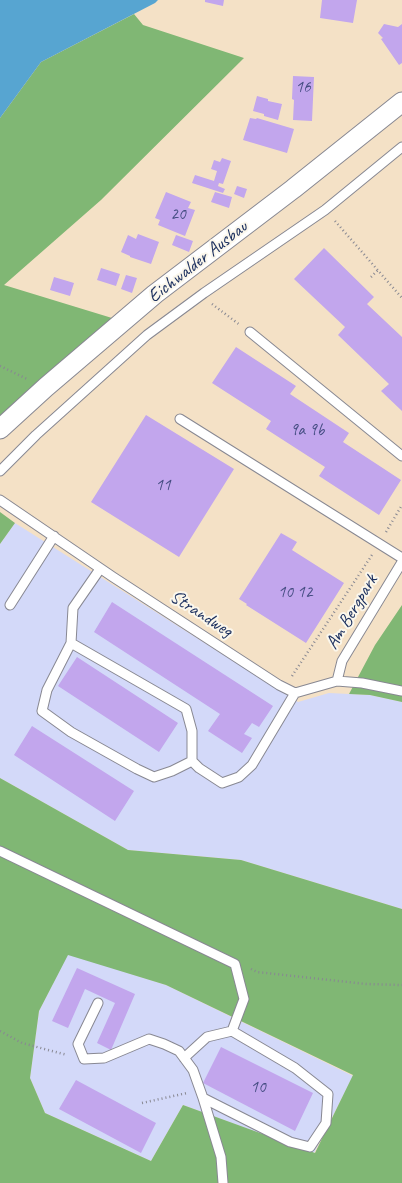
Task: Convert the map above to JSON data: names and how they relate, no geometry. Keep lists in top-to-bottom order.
{
  "streets": {
    "street": ["Eichwalder Ausbau"],
    "lane": ["Am Bergpark", "Strandweg"]
  },
  "house_numbers": [
    "16",
    "20",
    "9a 9b",
    "11",
    "10 12",
    "10"
  ]
}
